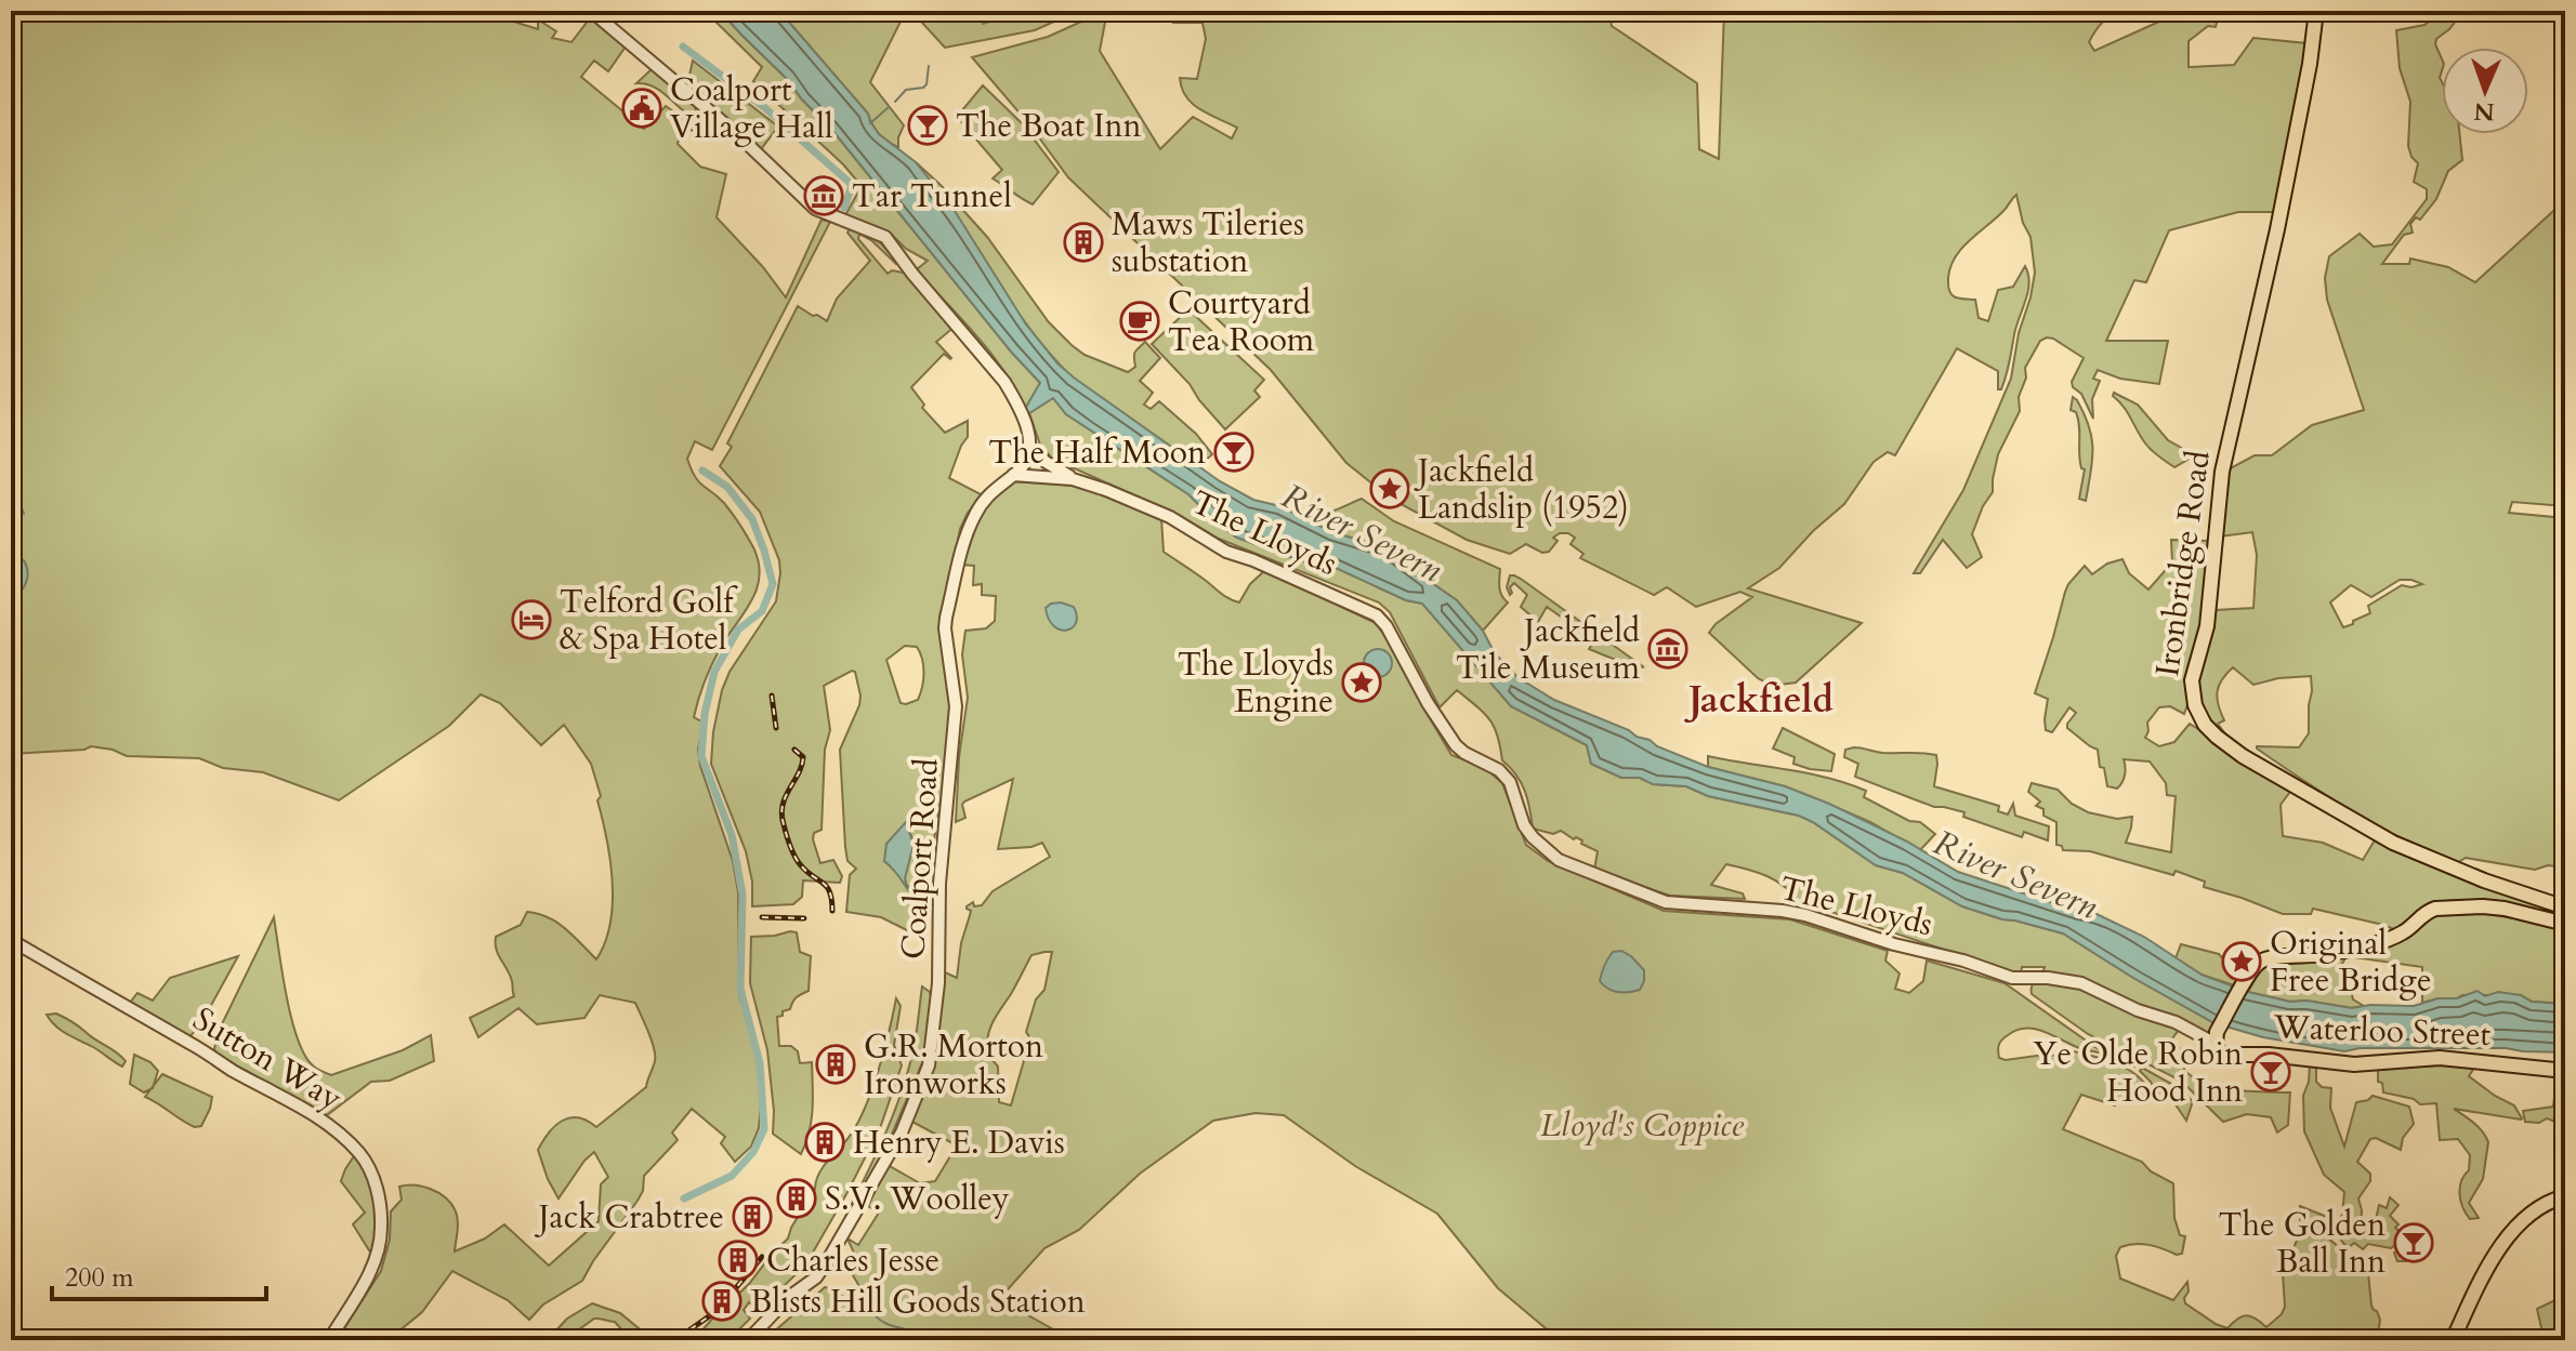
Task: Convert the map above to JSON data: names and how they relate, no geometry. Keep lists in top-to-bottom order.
{
  "streets": {
    "main road": ["Ironbridge Road", "Waterloo Street"],
    "street": ["The Lloyds", "Coalport Road", "Sutton Way"]
  },
  "crossings": [
    ["The Lloyds", "Coalport Road"],
    ["The Lloyds", "Waterloo Street"]
  ],
  "districts": ["Jackfield"],
  "water": ["River Severn"],
  "parks": ["Lloyd's Coppice"],
  "places": {
    "public building": ["Coalport Village Hall"],
    "bar": [
      "The Boat Inn",
      "The Half Moon",
      "Ye Olde Robin Hood Inn",
      "The Golden Ball Inn"
    ],
    "museum": ["Tar Tunnel", "Jackfield Tile Museum"],
    "building": [
      "Maws Tileries substation",
      "G.R. Morton Ironworks",
      "Henry E. Davis",
      "S.V. Woolley",
      "Jack Crabtree",
      "Charles Jesse",
      "Blists Hill Goods Station"
    ],
    "cafe": ["Courtyard Tea Room"],
    "place": ["Jackfield Landslip (1952)", "The Lloyds Engine", "Original Free Bridge"],
    "hotel": ["Telford Golf & Spa Hotel"]
  },
  "scale_bar": "200 m",
  "north": "bottom"
}
